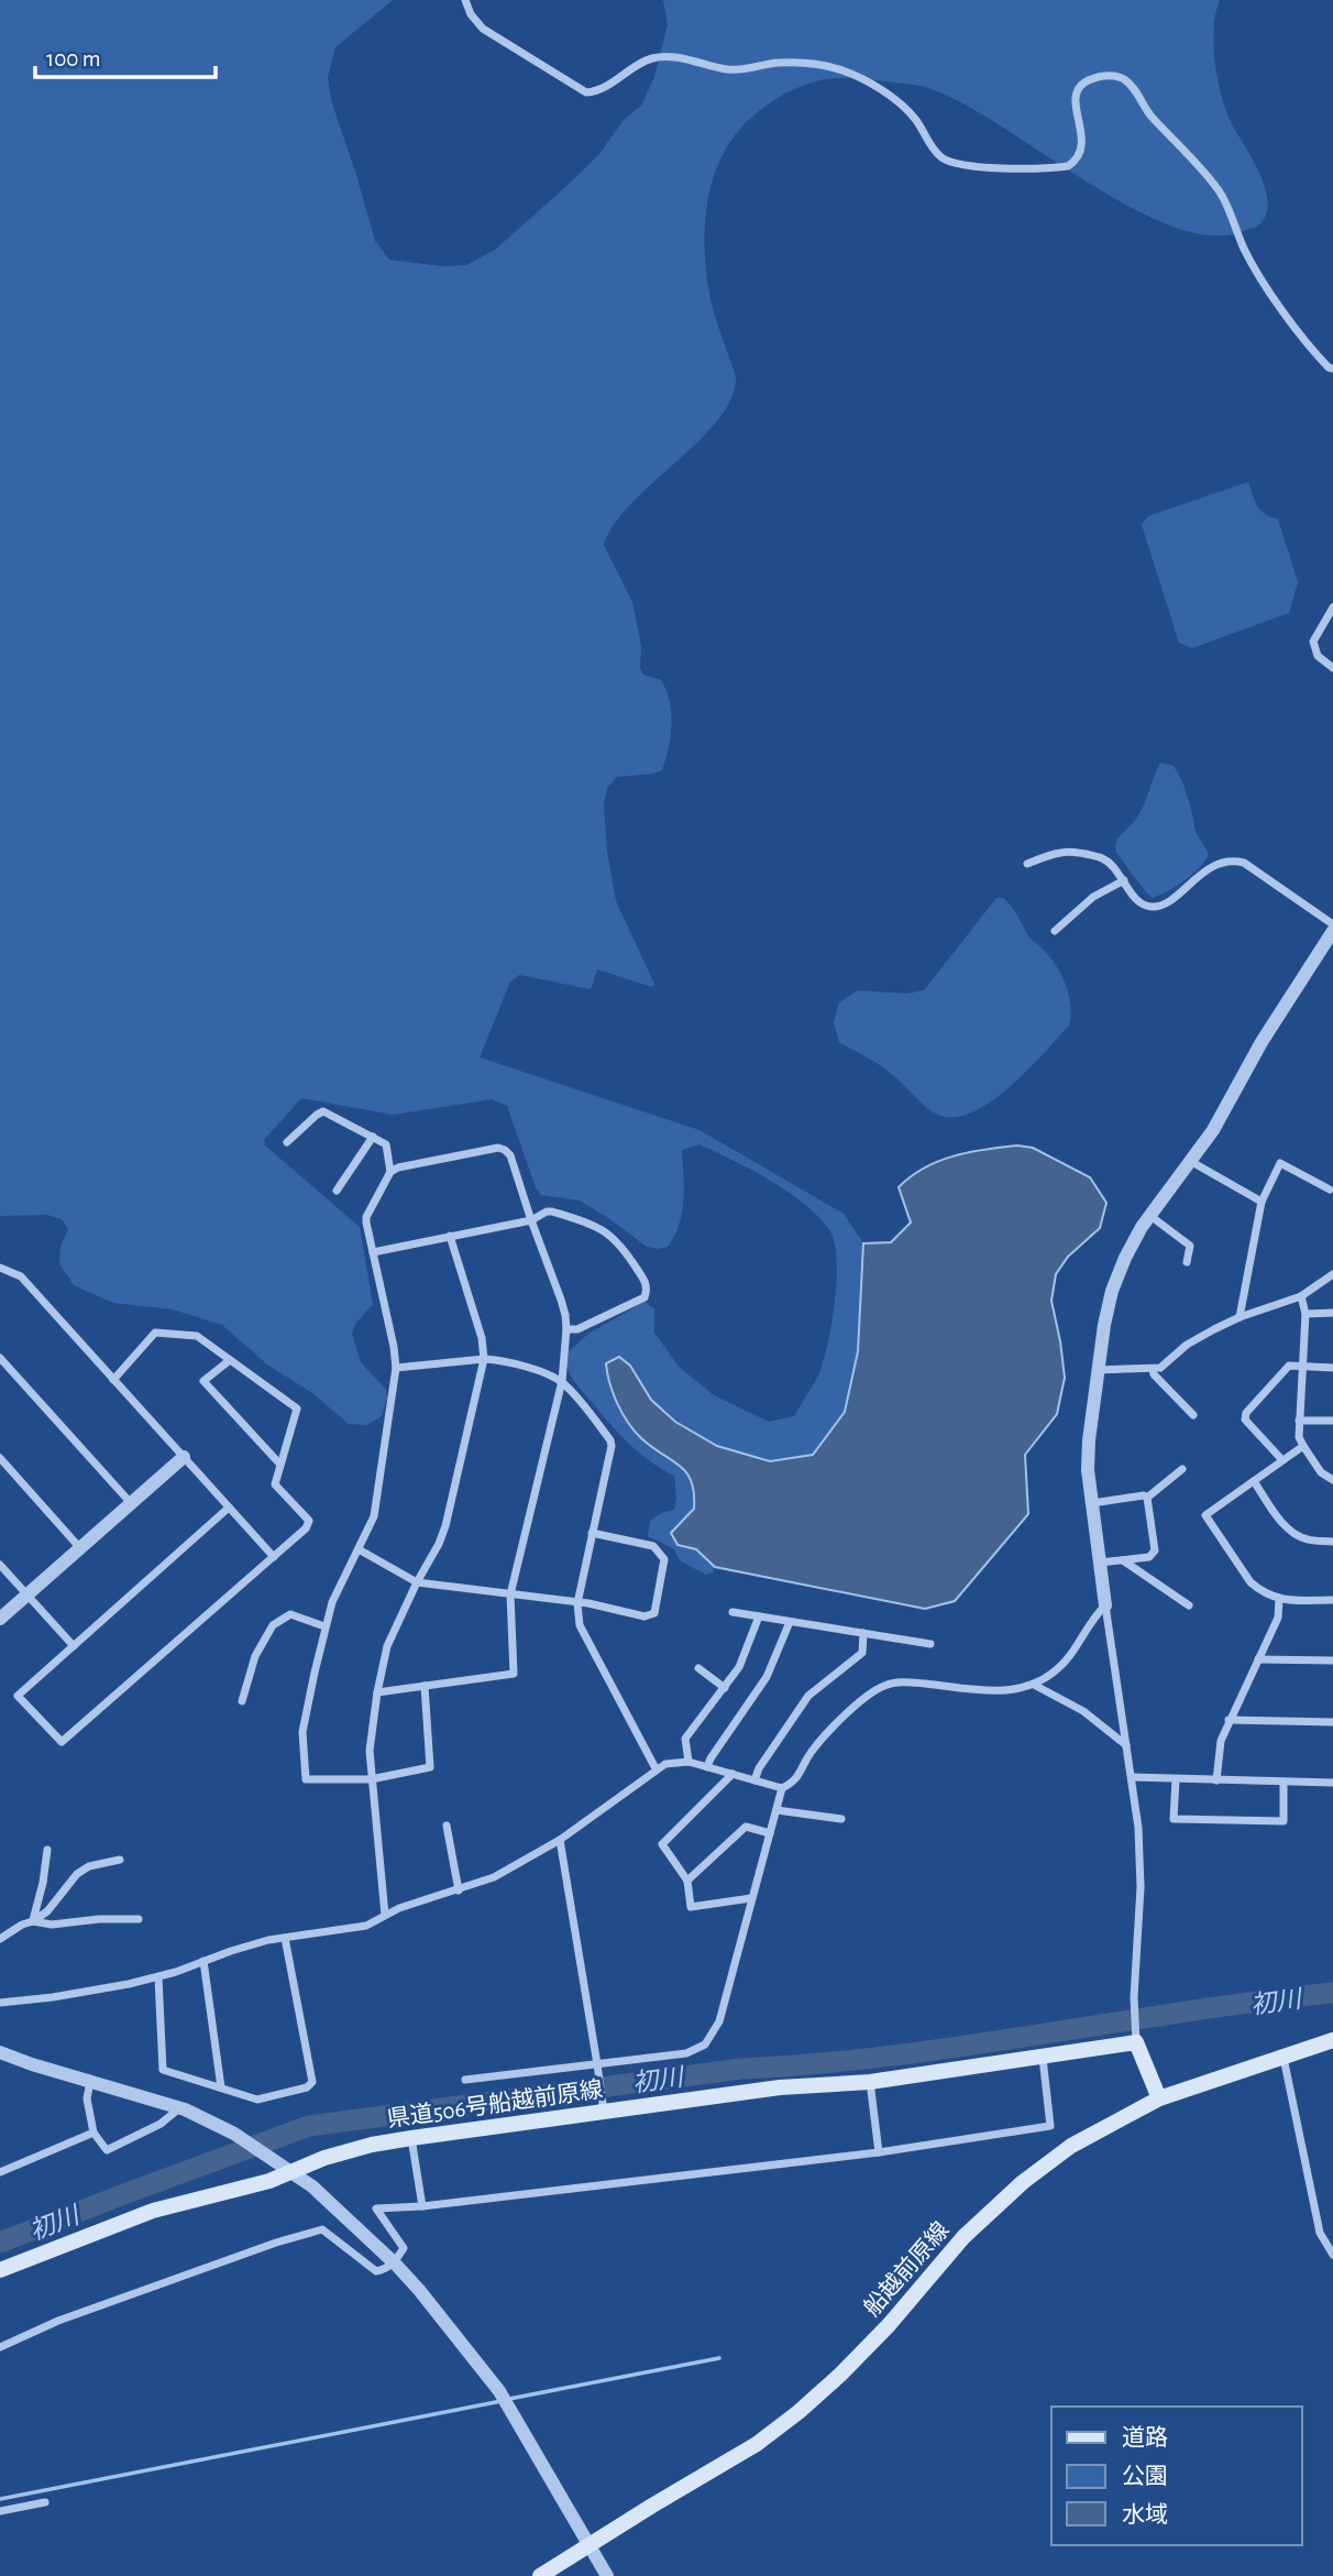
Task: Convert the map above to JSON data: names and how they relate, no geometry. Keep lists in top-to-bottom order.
{
  "streets": {
    "main road": ["県道506号船越前原線", "船越前原線"]
  },
  "water": ["初川"],
  "legend": ["道路", "公園", "水域"],
  "scale_bar": "100 m"
}
